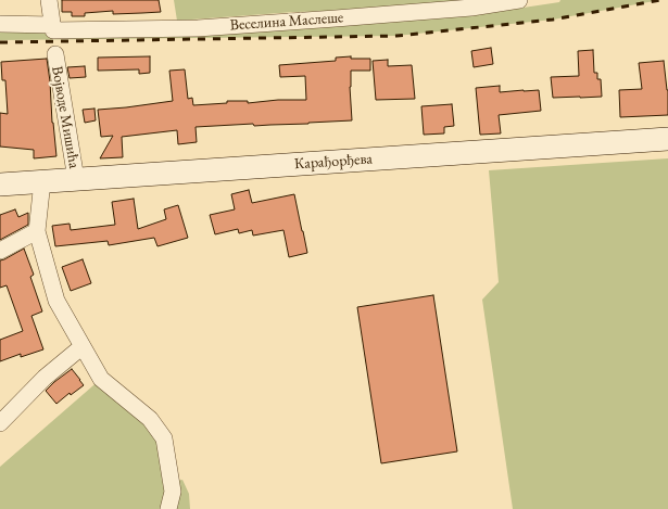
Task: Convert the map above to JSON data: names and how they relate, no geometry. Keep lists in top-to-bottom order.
{
  "streets": {
    "street": ["Веселина Маслеше", "Војводе Мишића", "Карађорђева"]
  },
  "crossings": [
    ["Војводе Мишића", "Карађорђева"]
  ]
}
